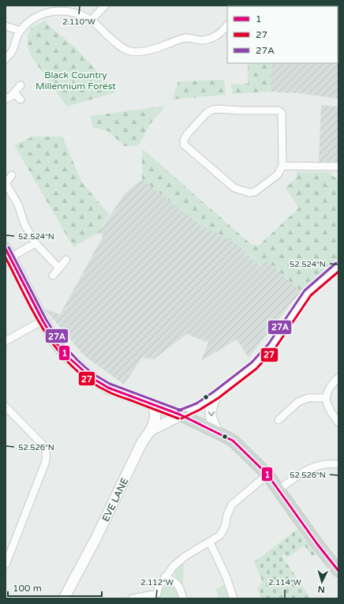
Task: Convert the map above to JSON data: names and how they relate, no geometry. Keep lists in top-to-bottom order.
{
  "streets": {
    "main road": ["EVE LANE"]
  },
  "parks": ["Black Country Millennium Forest"],
  "lines": ["transit line 27A", "transit line 1", "transit line 27"],
  "legend": ["1", "27", "27A"],
  "scale_bar": "100 m",
  "north": "bottom",
  "coordinates": [
    "2.110°W",
    "52.524°N",
    "52.526°N",
    "2.112°W",
    "2.114°W"
  ]
}
